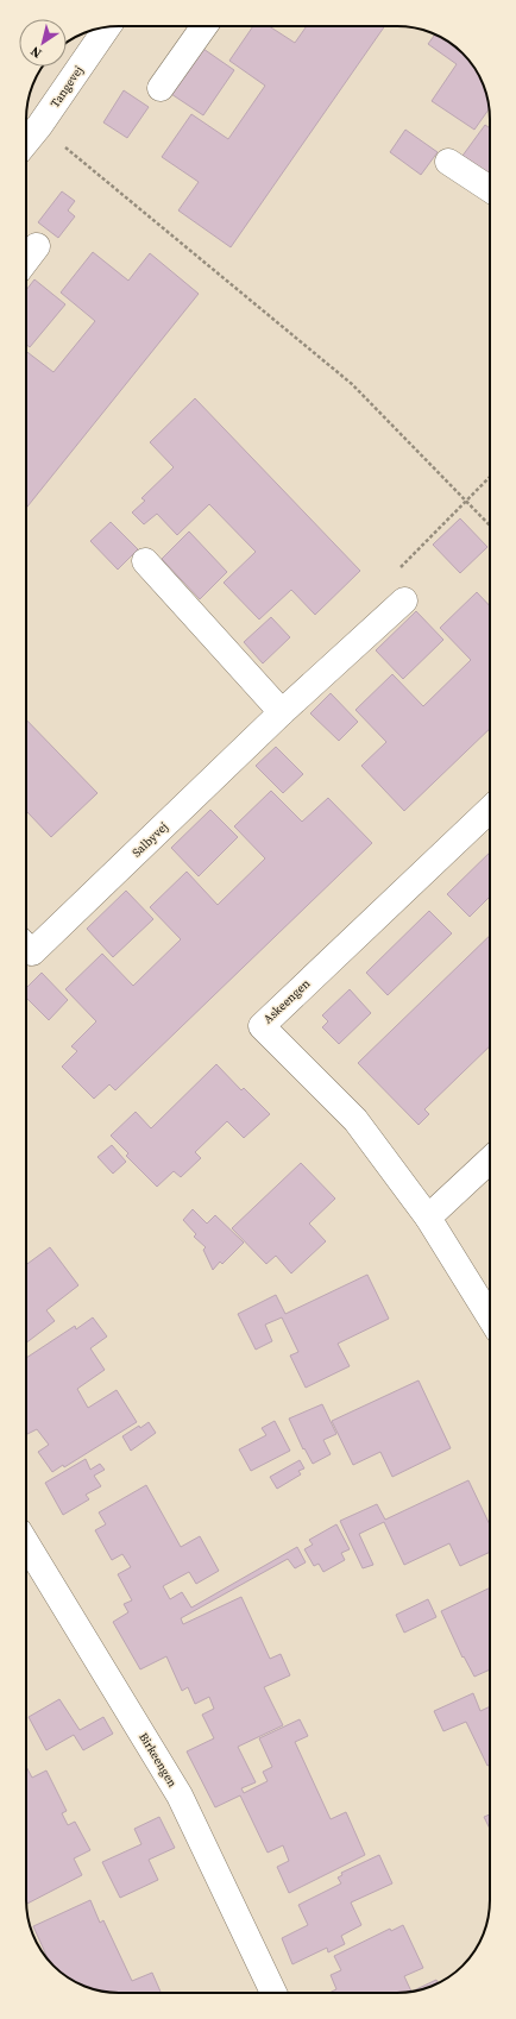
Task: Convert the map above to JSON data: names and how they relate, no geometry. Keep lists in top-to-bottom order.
{
  "streets": {
    "street": [
      "Tangevej",
      "Salbyvej",
      "Askeengen",
      "Birkeengen"
    ]
  },
  "north": "bottom left"
}
